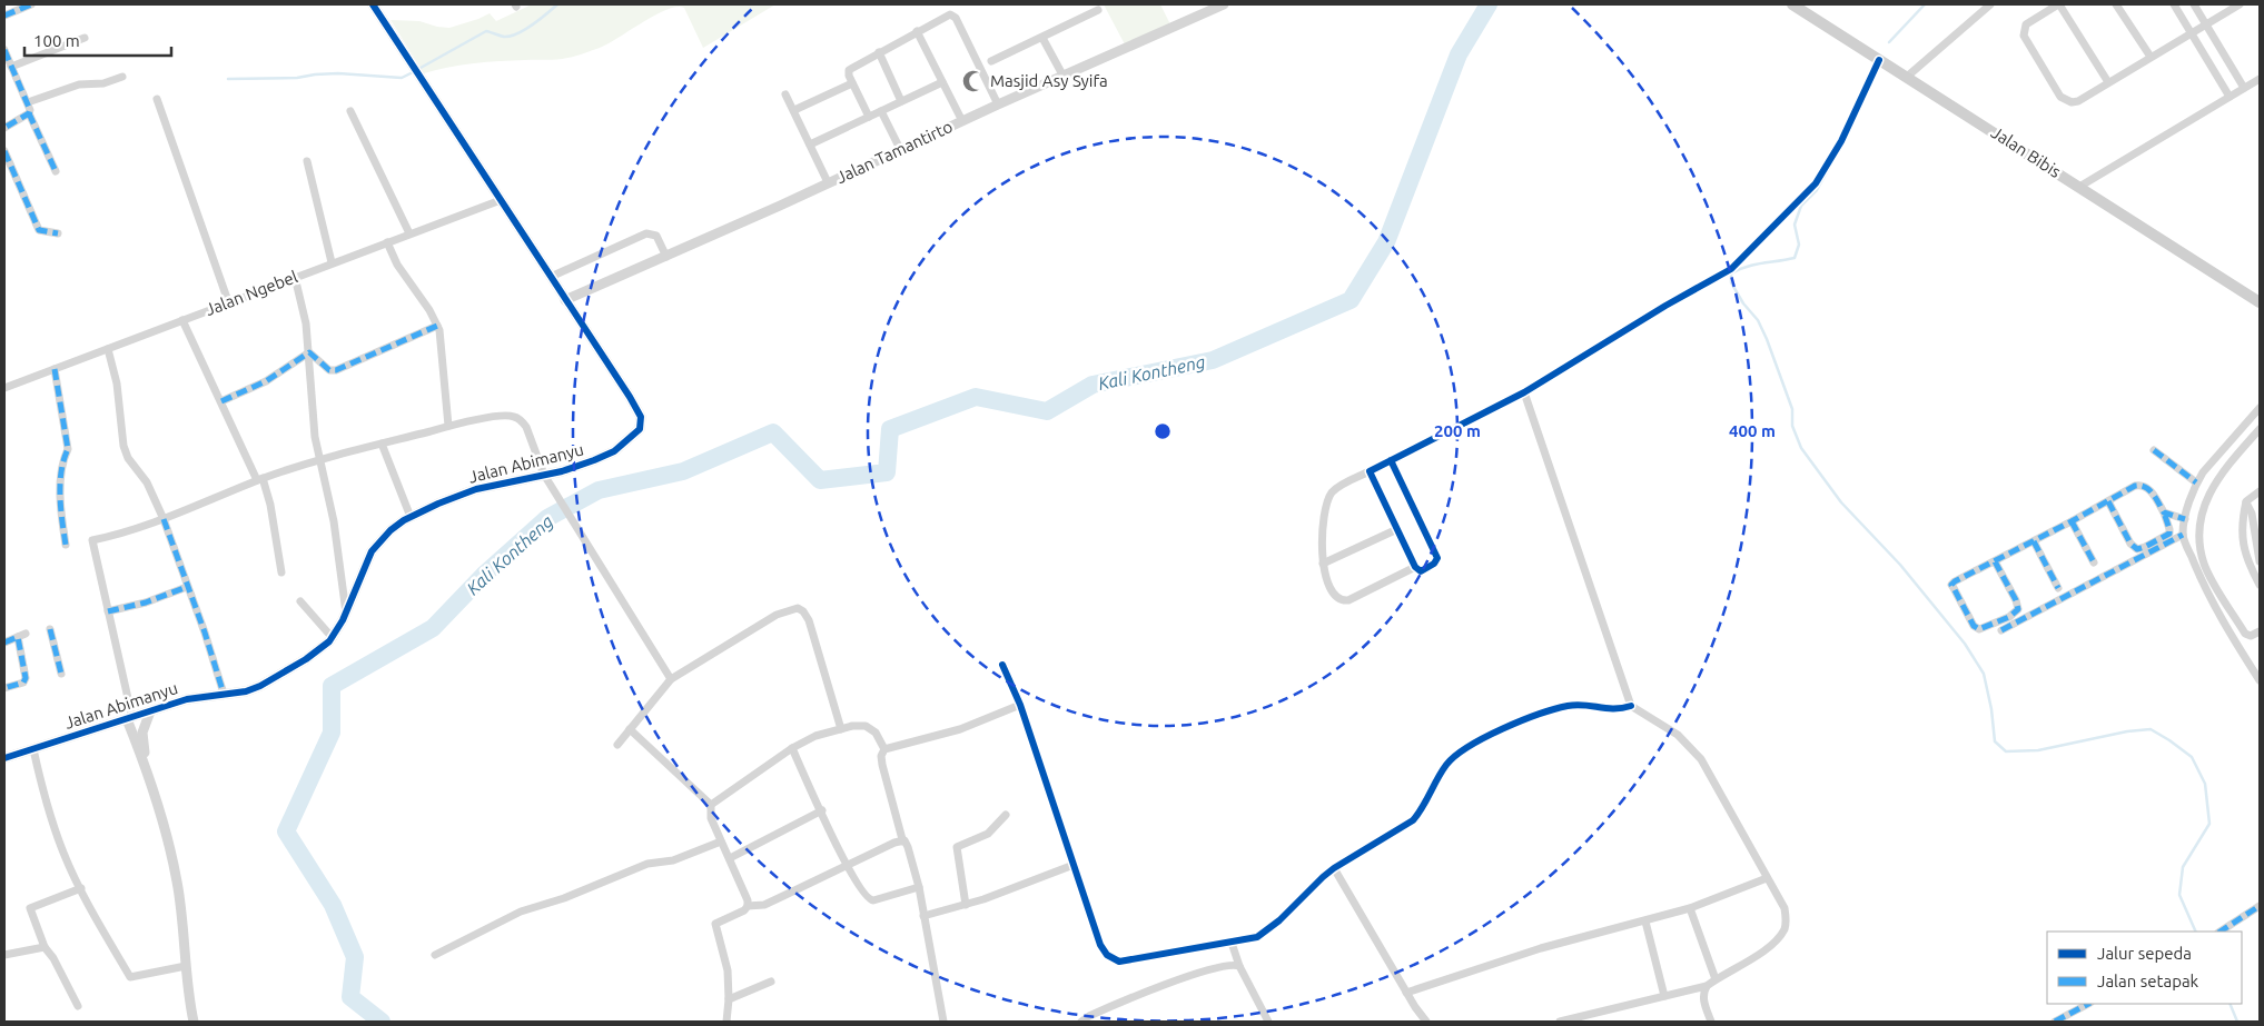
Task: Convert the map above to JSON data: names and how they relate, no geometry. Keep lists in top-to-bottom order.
{
  "streets": {
    "main road": ["Jalan Bibis"],
    "street": ["Jalan Tamantirto", "Jalan Ngebel", "Jalan Abimanyu"]
  },
  "crossings": [
    ["Jalan Tamantirto", "Jalan Abimanyu"],
    ["Jalan Ngebel", "Jalan Abimanyu"]
  ],
  "water": ["Kali Kontheng"],
  "places": {
    "mosque": ["Masjid Asy Syifa"]
  },
  "legend": ["Jalur sepeda", "Jalan setapak"],
  "scale_bar": "100 m",
  "rings": ["200 m", "400 m"]
}
